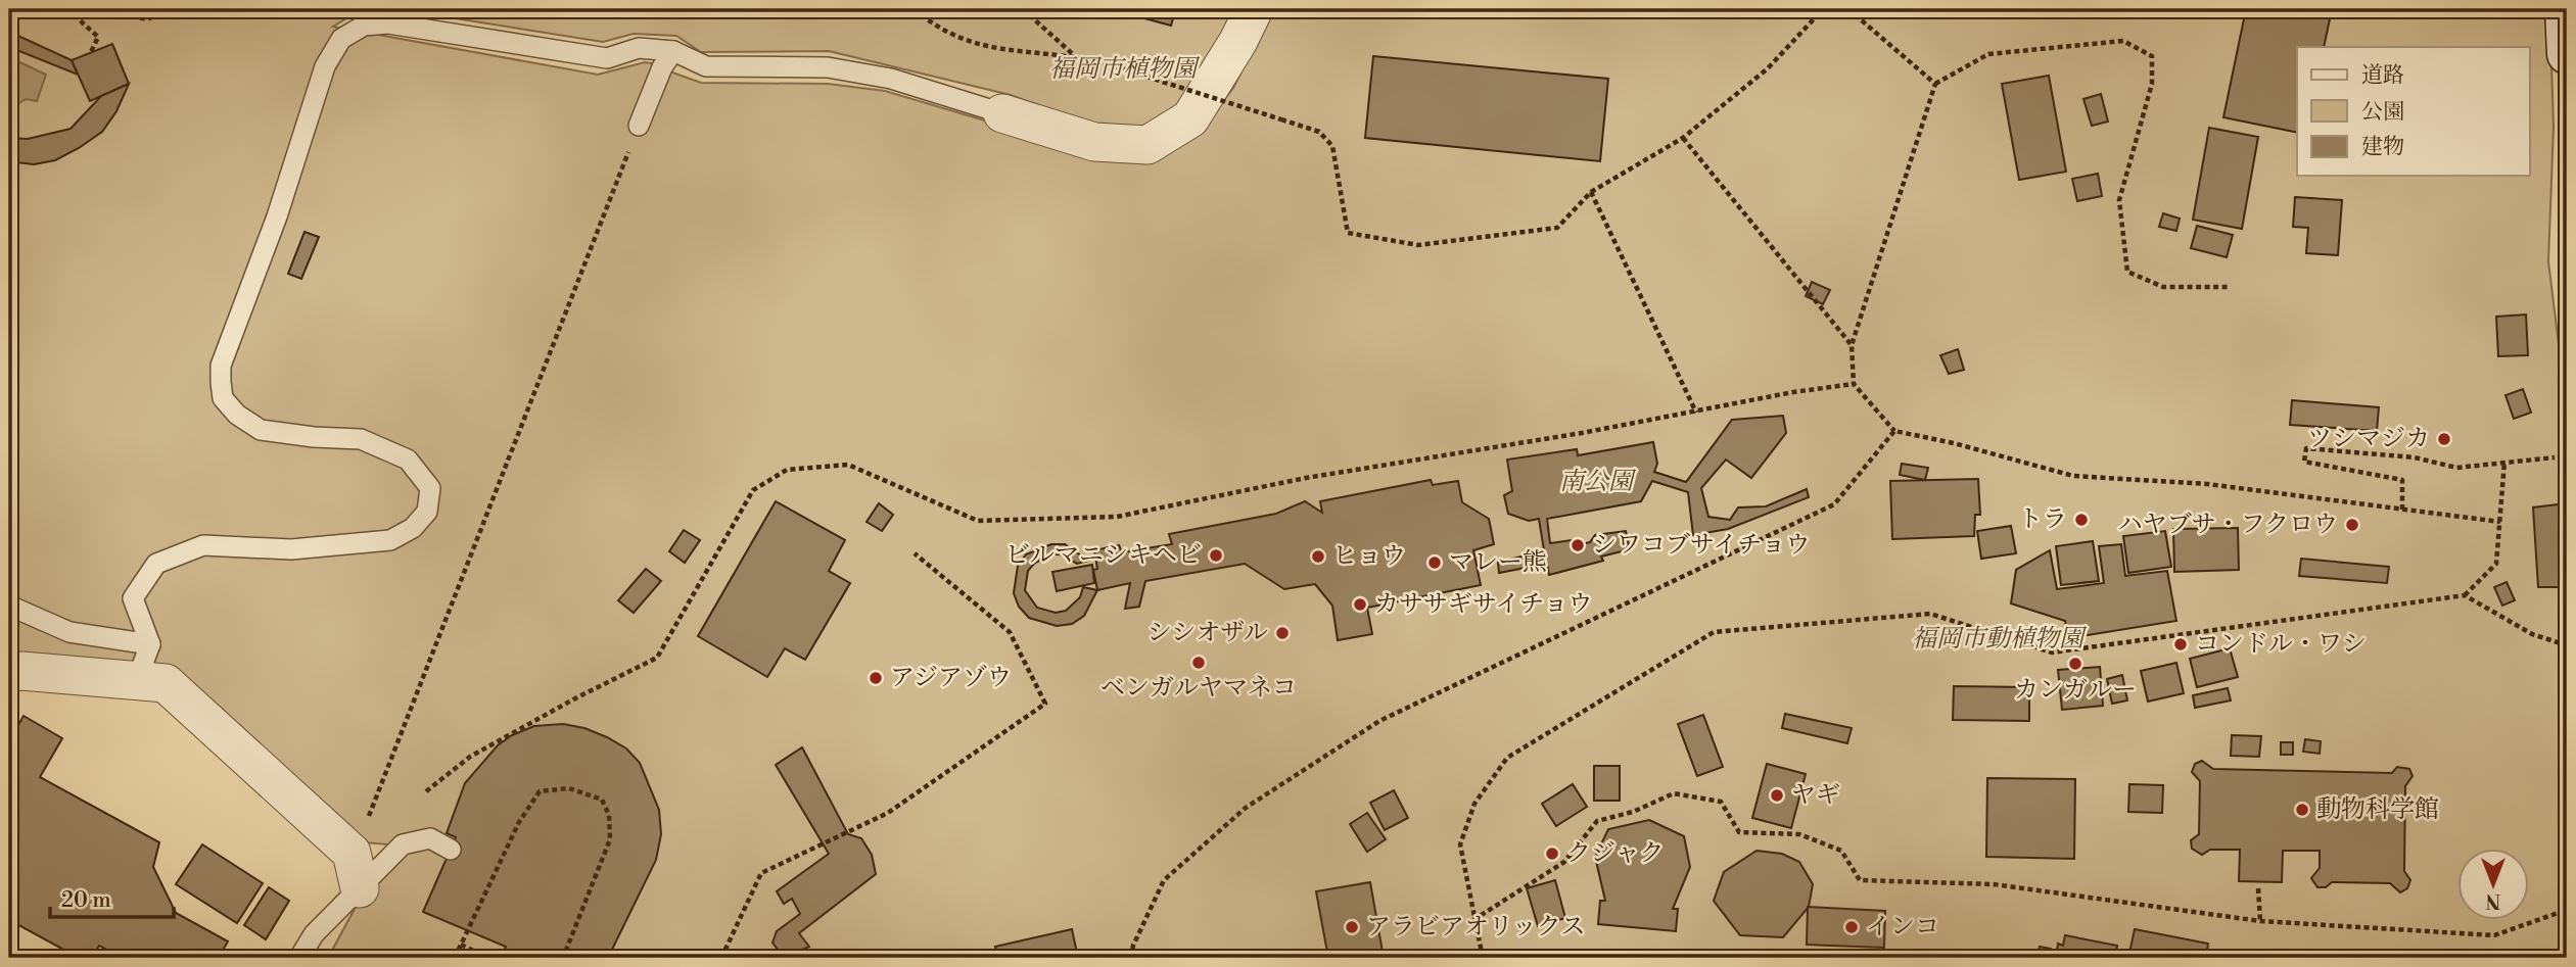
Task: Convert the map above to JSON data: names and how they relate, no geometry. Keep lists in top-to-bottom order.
{
  "parks": ["福岡市植物園", "南公園", "福岡市動植物園"],
  "places": [
    "ツシマジカ",
    "トラ",
    "ハヤブサ・フクロウ",
    "シワコブサイチョウ",
    "ビルマニシキヘビ",
    "ヒョウ",
    "マレー熊",
    "カササギサイチョウ",
    "シシオザル",
    "コンドル・ワシ",
    "ベンガルヤマネコ",
    "カンガルー",
    "アジアゾウ",
    "ヤギ",
    "動物科学館",
    "クジャク",
    "アラビアオリックス",
    "インコ"
  ],
  "legend": ["道路", "公園", "建物"],
  "scale_bar": "20 m",
  "north": "bottom"
}
